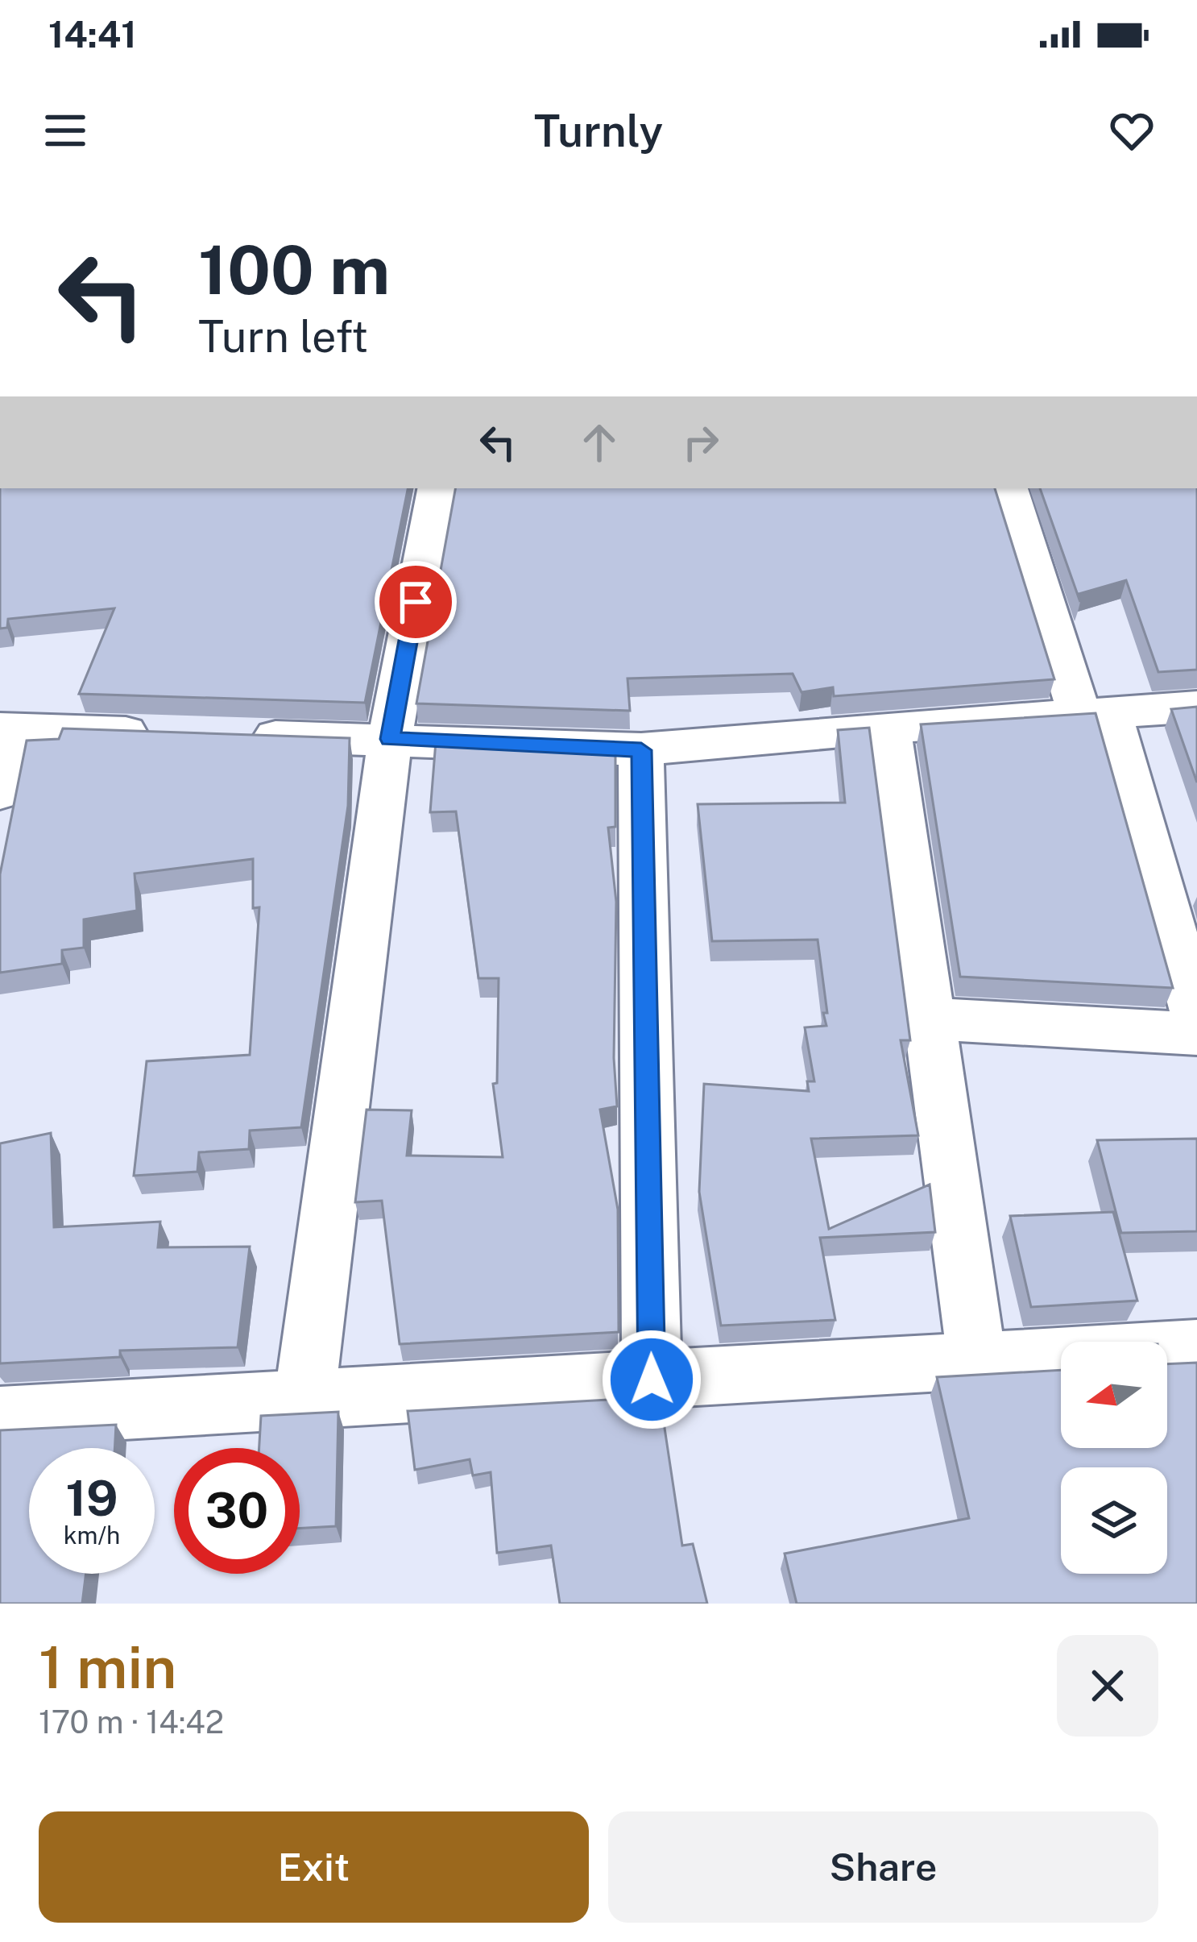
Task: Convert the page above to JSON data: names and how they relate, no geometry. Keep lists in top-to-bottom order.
{
  "north": "left",
  "page": {
    "status": "14:41",
    "header": "Turnly",
    "turn": ["100 m", "Turn left"],
    "speed": "19 km/h",
    "limit": "30",
    "heading": ["1 min", "170 m · 14:42"],
    "buttons": ["Exit", "Share"]
  }
}
